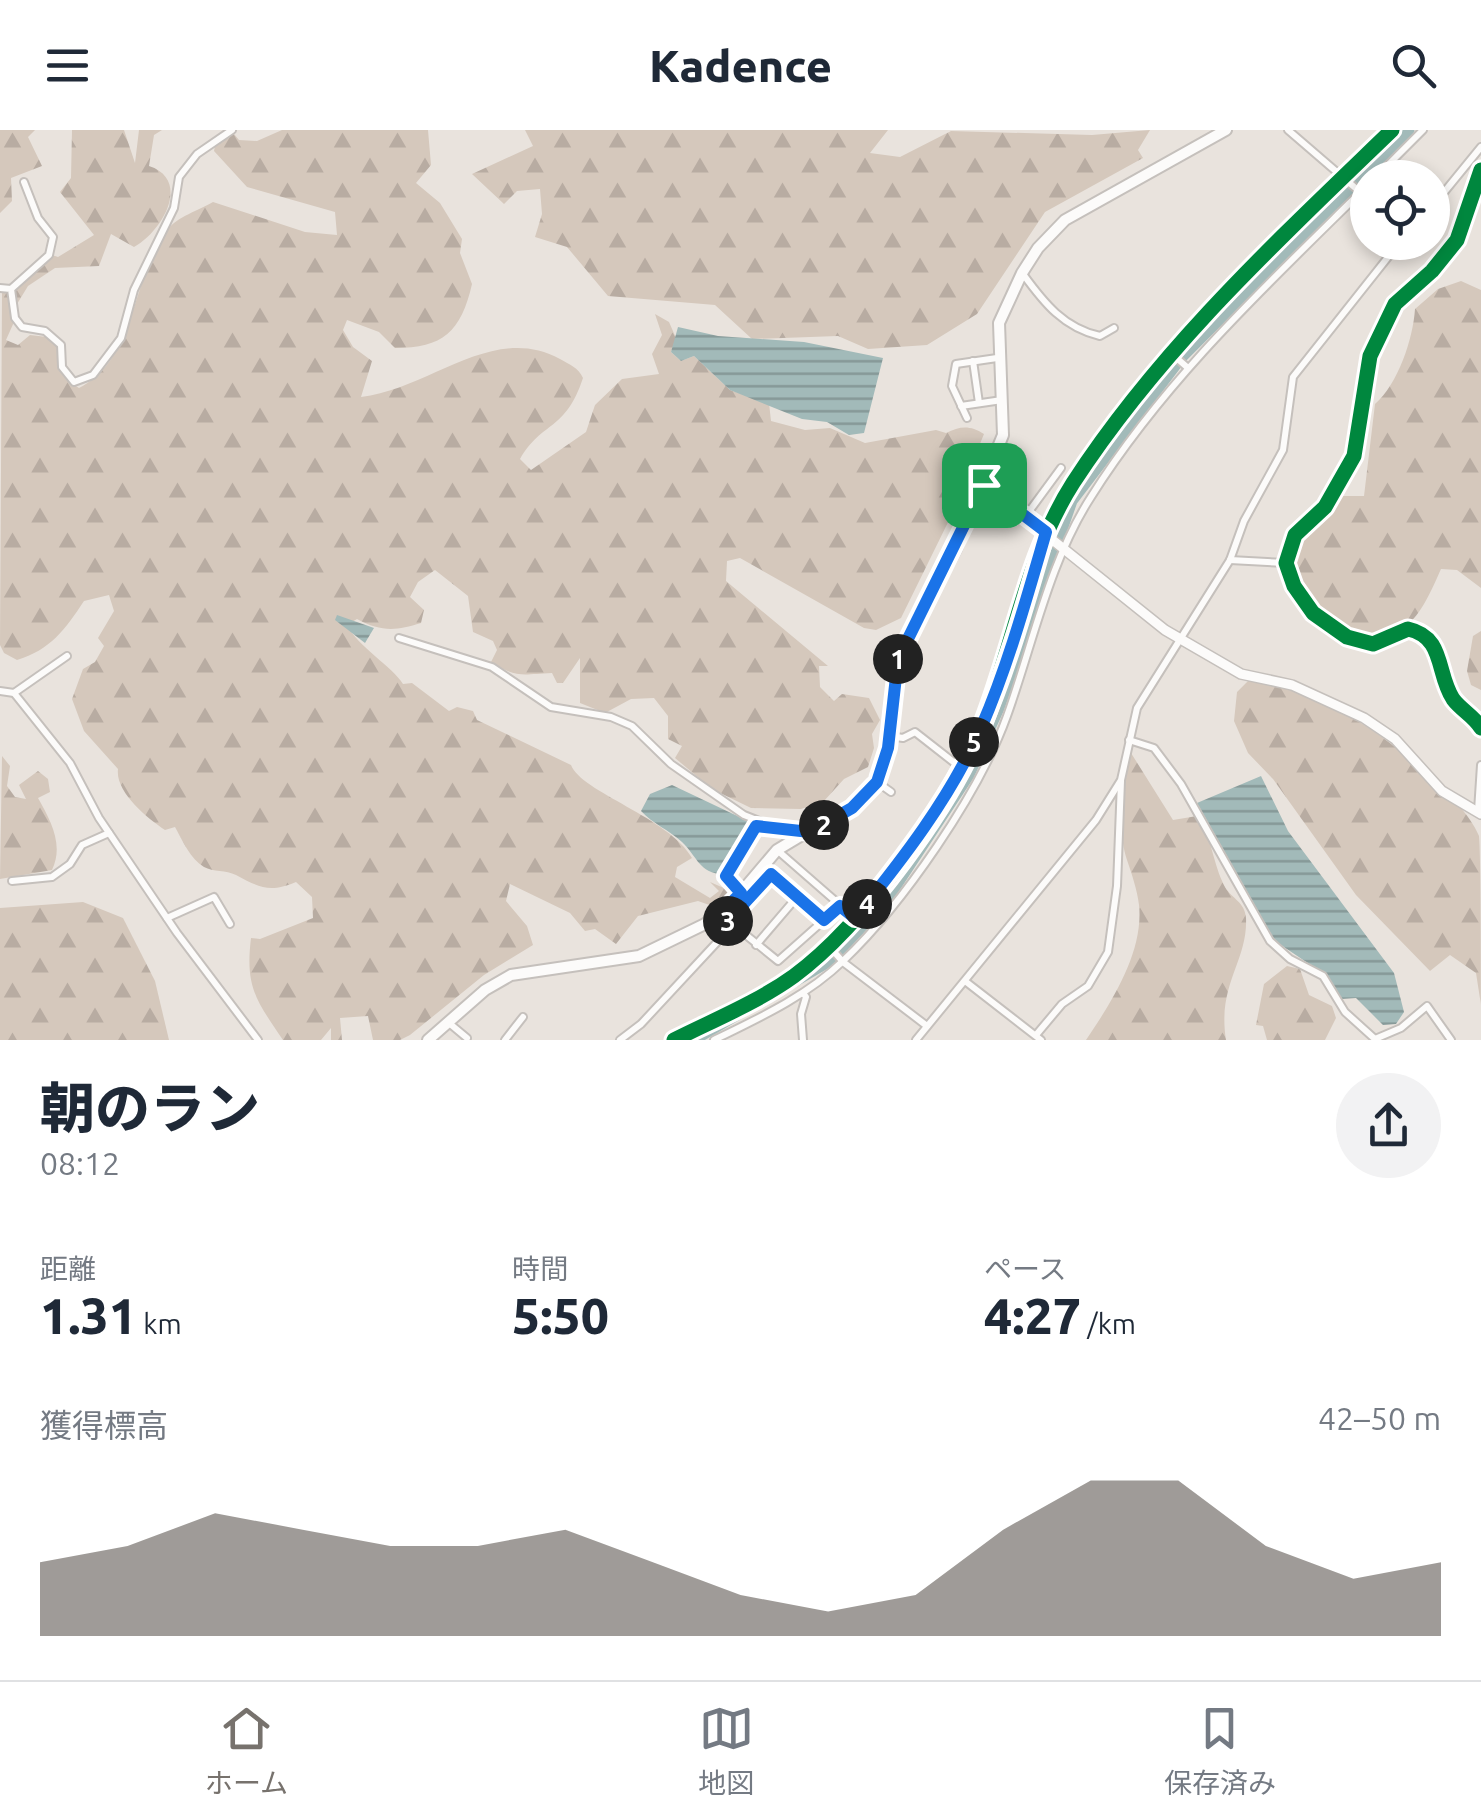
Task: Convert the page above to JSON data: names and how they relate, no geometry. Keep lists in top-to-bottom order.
{
  "page": {
    "header": "Kadence",
    "pins": [
      "1",
      "5",
      "2",
      "4",
      "3"
    ],
    "heading": ["朝のラン", "08:12"],
    "stats": [
      ["距離", "1.31 km"],
      ["時間", "5:50"],
      ["ペース", "4:27 /km"]
    ],
    "chart": ["獲得標高", "42–50 m"],
    "tabs": ["ホーム", "地図", "保存済み"]
  }
}
